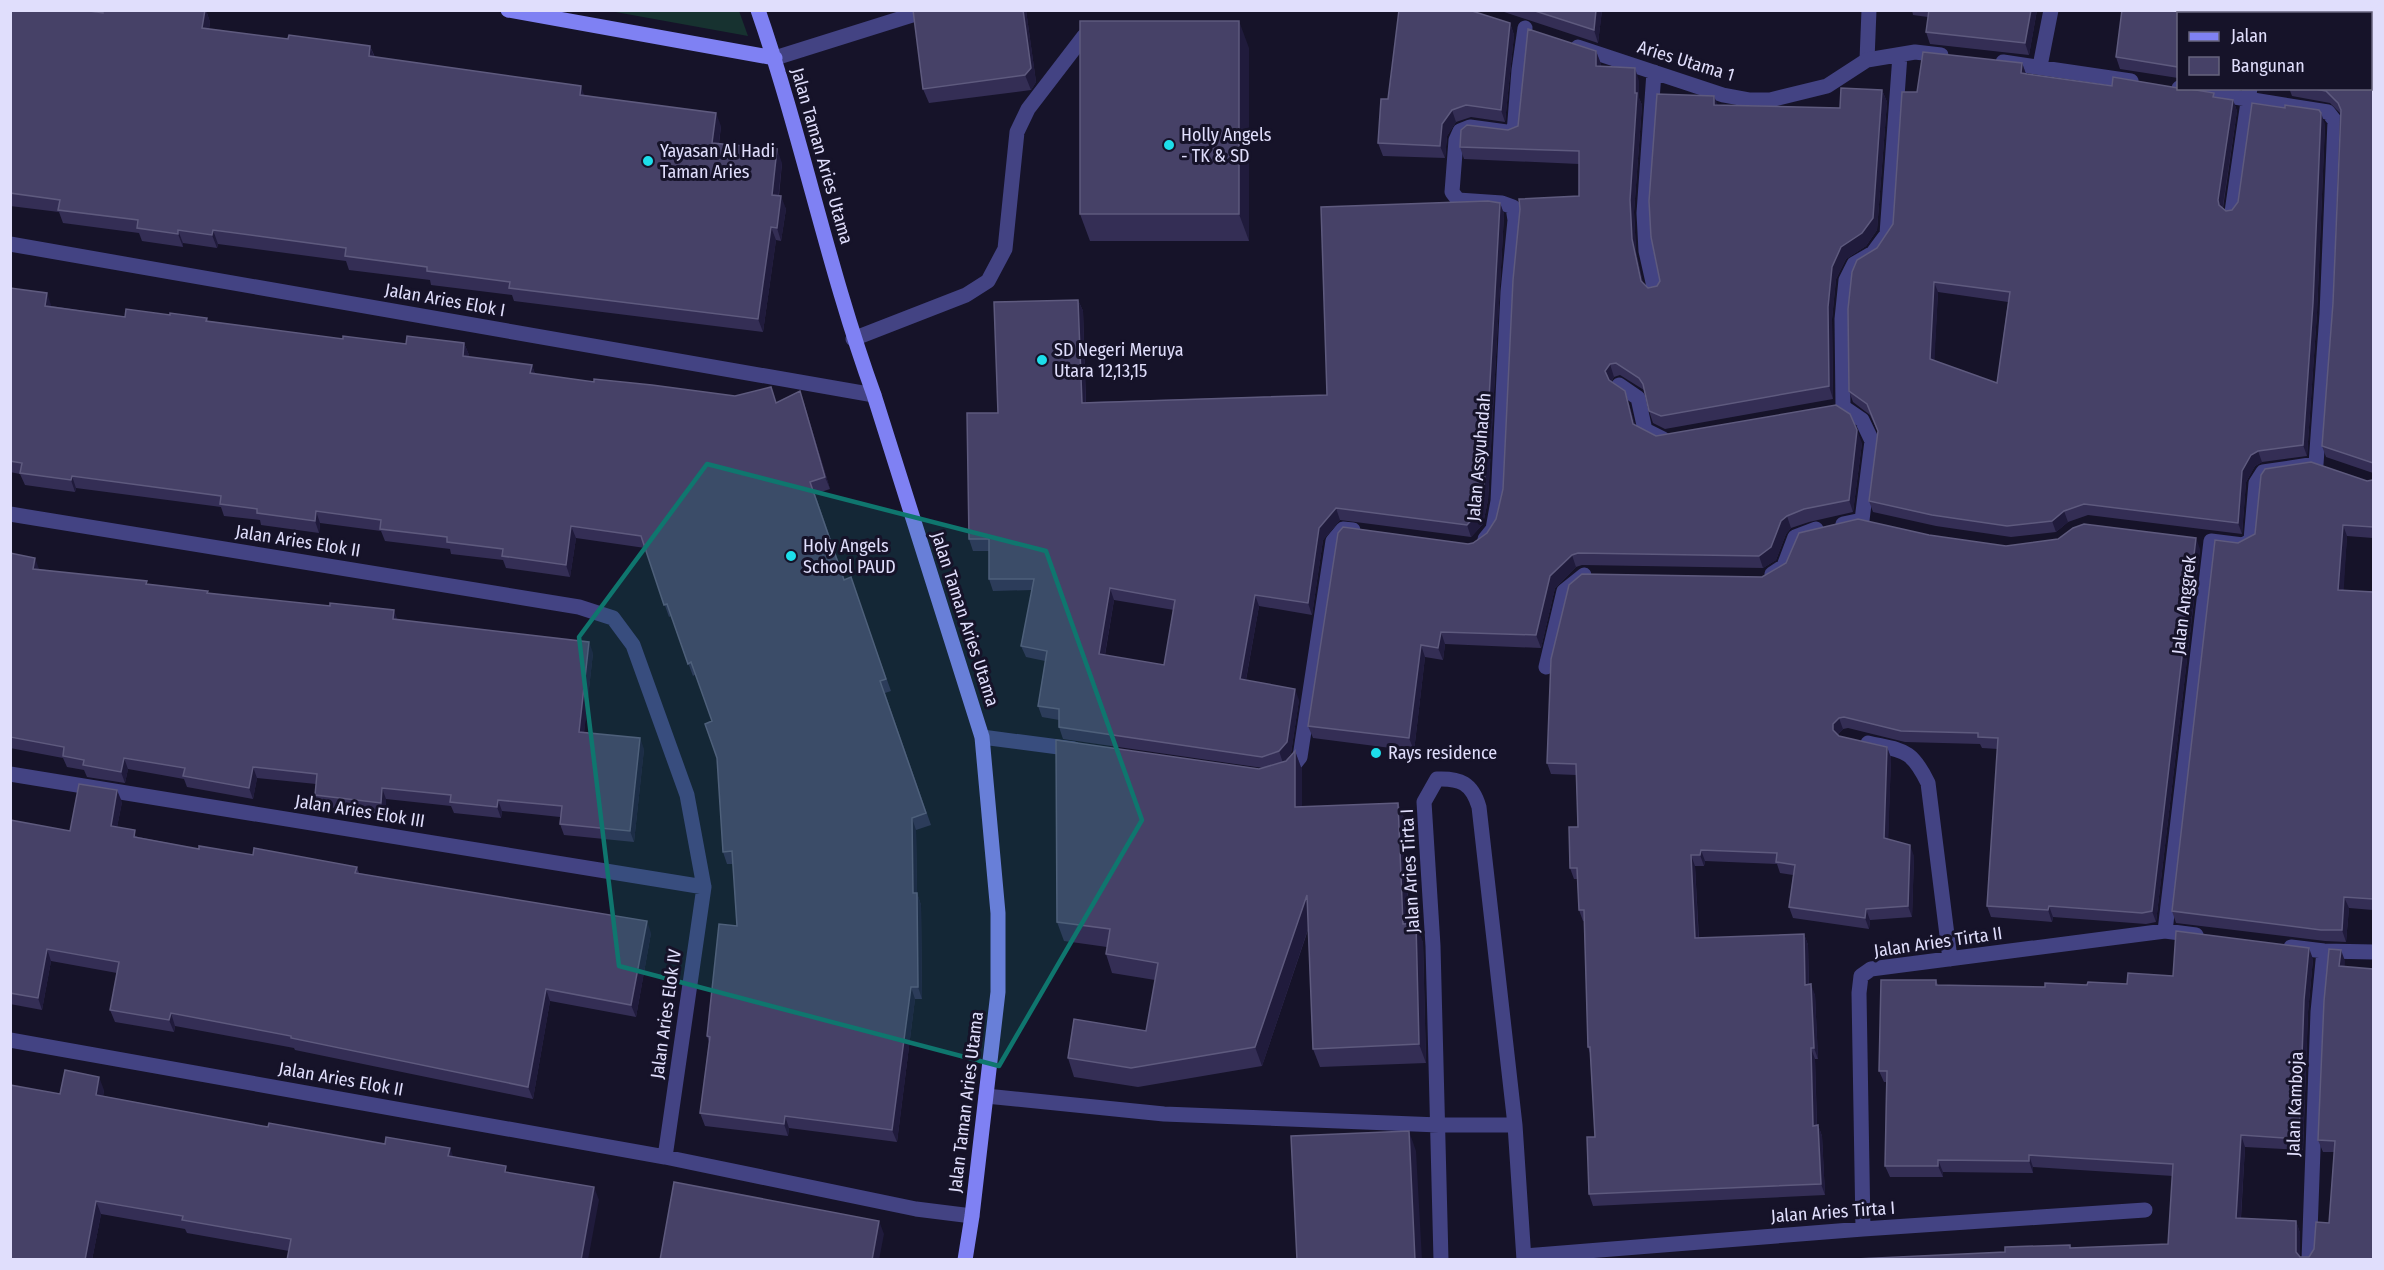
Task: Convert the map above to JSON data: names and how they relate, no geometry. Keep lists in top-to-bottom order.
{
  "streets": {
    "street": [
      "Aries Utama 1",
      "Jalan Taman Aries Utama",
      "Jalan Aries Elok I",
      "Jalan Assyuhadah",
      "Jalan Aries Elok II",
      "Jalan Anggrek",
      "Jalan Aries Elok III",
      "Jalan Aries Tirta I",
      "Jalan Aries Tirta II",
      "Jalan Aries Elok IV",
      "Jalan Kamboja"
    ]
  },
  "crossings": [
    ["Jalan Taman Aries Utama", "Jalan Aries Elok I"],
    ["Jalan Aries Elok II", "Jalan Aries Elok IV"],
    ["Jalan Anggrek", "Jalan Aries Tirta II"],
    ["Jalan Aries Elok III", "Jalan Aries Elok IV"],
    ["Jalan Aries Tirta I", "Jalan Aries Tirta II"]
  ],
  "places": [
    "Holly Angels - TK & SD",
    "Yayasan Al Hadi Taman Aries",
    "SD Negeri Meruya Utara 12,13,15",
    "Holy Angels School PAUD",
    "Rays residence"
  ],
  "legend": ["Jalan", "Bangunan"]
}
